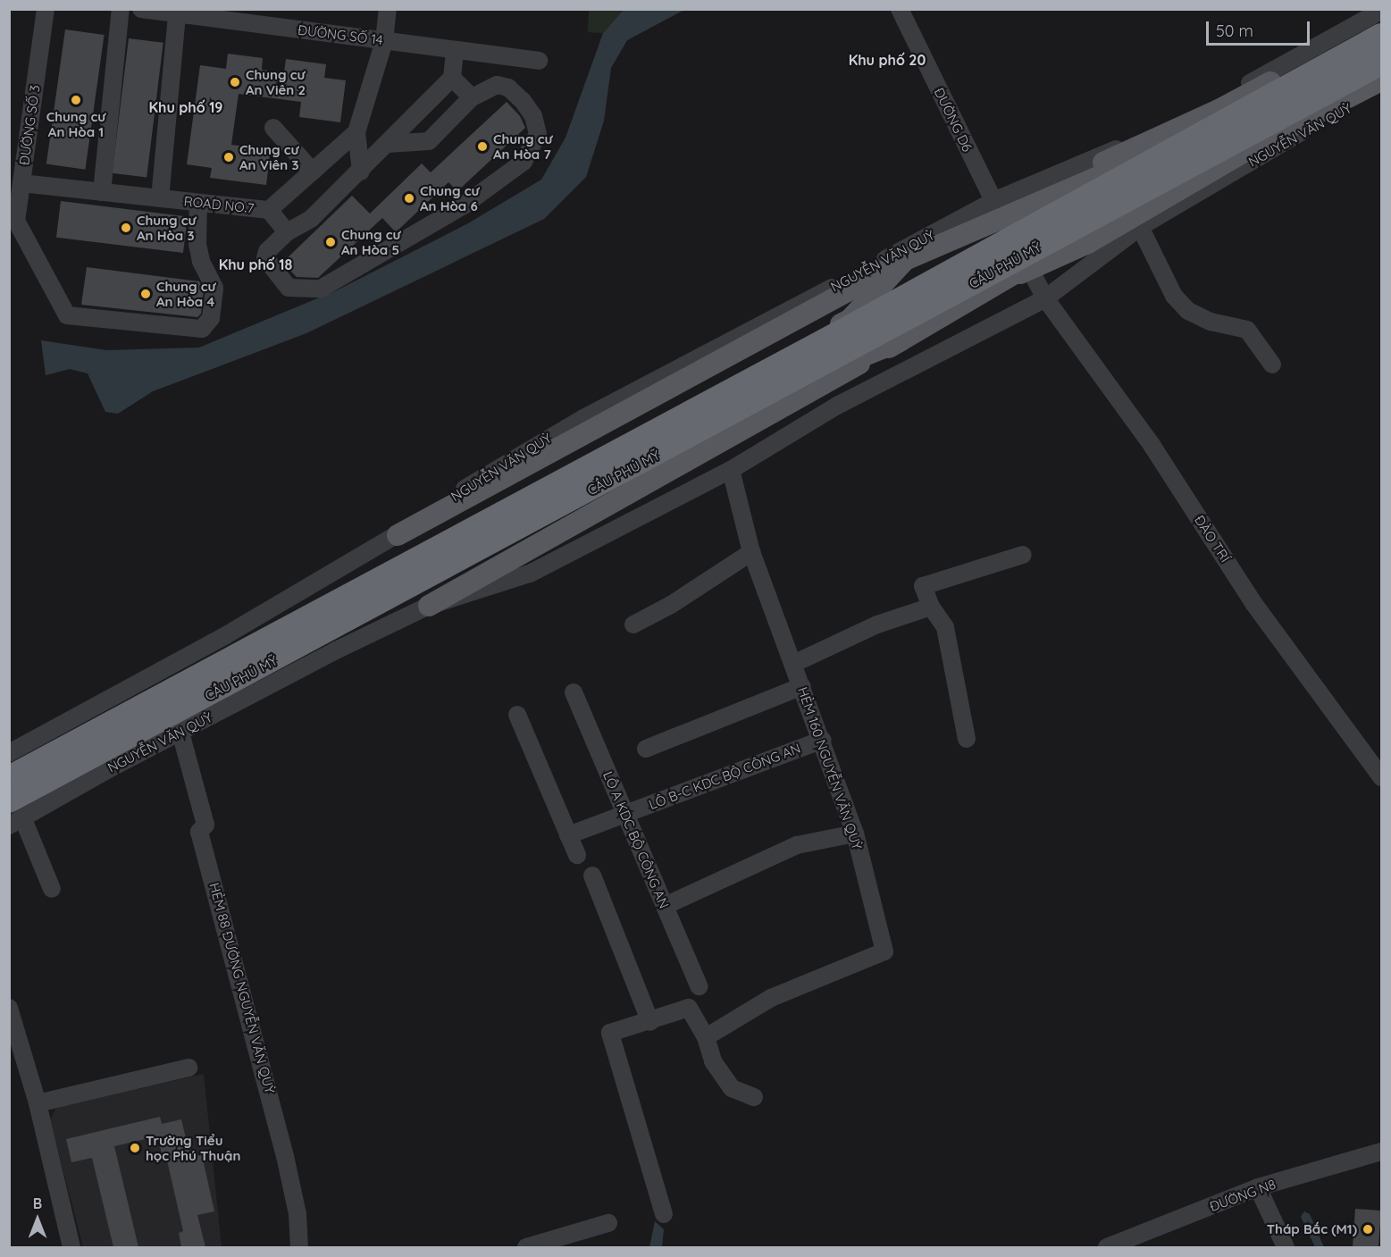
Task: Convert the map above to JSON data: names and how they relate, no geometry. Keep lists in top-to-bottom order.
{
  "streets": {
    "highway": ["CẦU PHÚ MỸ"],
    "main road": ["NGUYỄN VĂN QUỲ"],
    "street": [
      "ĐƯỜNG SỐ 14",
      "ĐƯỜNG D6",
      "ĐƯỜNG SỐ 3",
      "ROAD NO.7",
      "ĐÀO TRÍ",
      "HẺM 160 NGUYỄN VĂN QUỲ",
      "LÔ B-C KDC BỘ CÔNG AN",
      "LÔ A KDC BỘ CÔNG AN",
      "HẺM 88 ĐƯỜNG NGUYỄN VĂN QUỲ",
      "ĐƯỜNG N8"
    ]
  },
  "crossings": [
    ["ĐƯỜNG D6", "NGUYỄN VĂN QUỲ"],
    ["ĐƯỜNG D6", "CẦU PHÚ MỸ"],
    ["ĐƯỜNG D6", "ĐÀO TRÍ"],
    ["ĐƯỜNG SỐ 3", "ROAD NO.7"],
    ["NGUYỄN VĂN QUỲ", "CẦU PHÚ MỸ"],
    ["NGUYỄN VĂN QUỲ", "ĐÀO TRÍ"],
    ["NGUYỄN VĂN QUỲ", "HẺM 160 NGUYỄN VĂN QUỲ"],
    ["NGUYỄN VĂN QUỲ", "HẺM 88 ĐƯỜNG NGUYỄN VĂN QUỲ"],
    ["HẺM 160 NGUYỄN VĂN QUỲ", "LÔ B-C KDC BỘ CÔNG AN"],
    ["LÔ B-C KDC BỘ CÔNG AN", "LÔ A KDC BỘ CÔNG AN"]
  ],
  "districts": ["Khu phố 20", "Khu phố 19", "Khu phố 18"],
  "places": [
    "Chung cư An Viên 2",
    "Chung cư An Hòa 1",
    "Chung cư An Hòa 7",
    "Chung cư An Viên 3",
    "Chung cư An Hòa 6",
    "Chung cư An Hòa 3",
    "Chung cư An Hòa 5",
    "Chung cư An Hòa 4",
    "Trường Tiểu học Phú Thuận",
    "Tháp Bắc (M1)"
  ],
  "scale_bar": "50 m",
  "north": "top"
}
